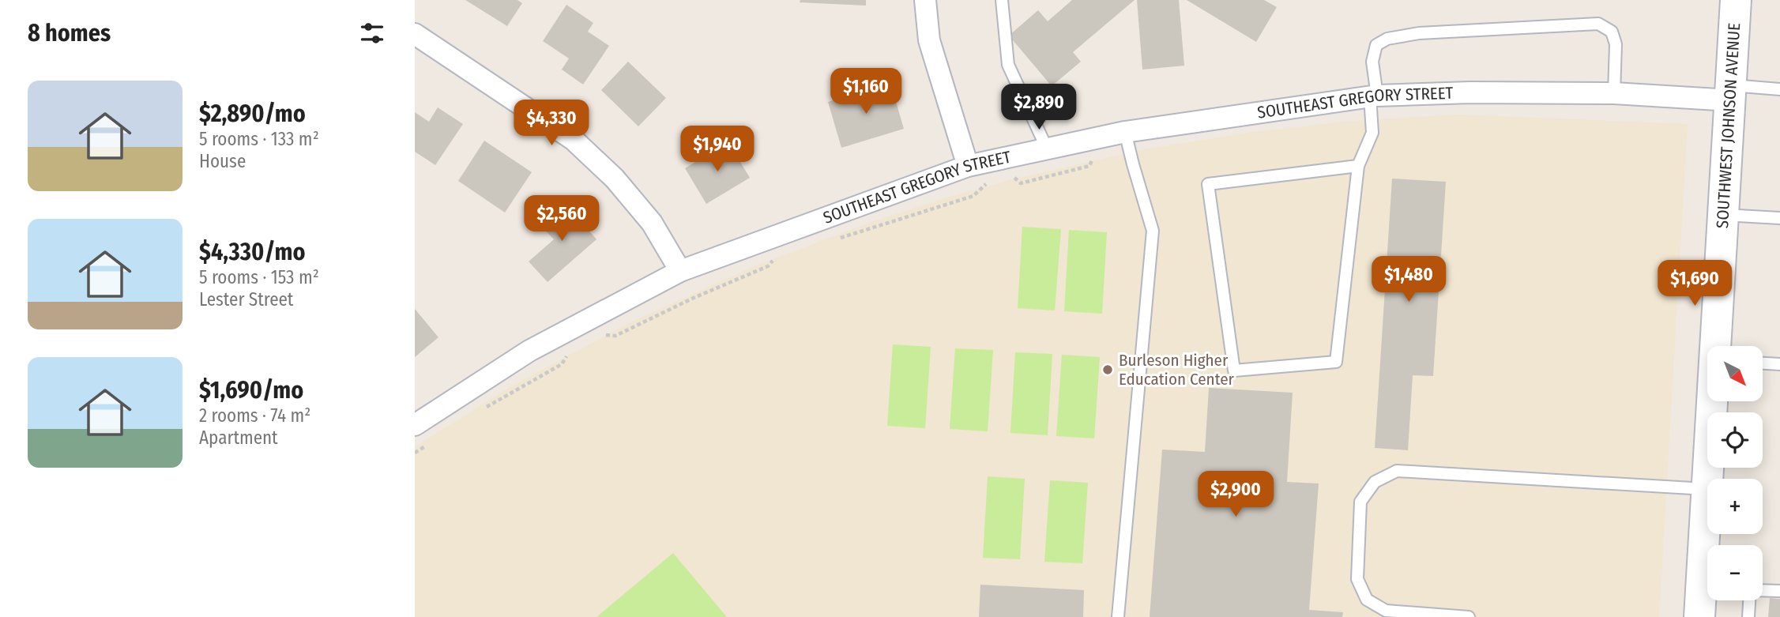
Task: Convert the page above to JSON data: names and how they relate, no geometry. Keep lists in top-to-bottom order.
{
  "streets": {
    "street": ["SOUTHEAST GREGORY STREET", "SOUTHWEST JOHNSON AVENUE"]
  },
  "crossings": [
    ["SOUTHEAST GREGORY STREET", "SOUTHWEST JOHNSON AVENUE"]
  ],
  "places": ["Burleson Higher Education Center"],
  "north": "bottom right",
  "page": {
    "heading": "8 homes",
    "list": [
      {
        "name": "$2,890/mo",
        "note": "5 rooms · 133 m² · House"
      },
      {
        "name": "$4,330/mo",
        "note": "5 rooms · 153 m² · Lester Street"
      },
      {
        "name": "$1,690/mo",
        "note": "2 rooms · 74 m² · Apartment"
      }
    ],
    "price": [
      "$1,160",
      "$2,890",
      "$4,330",
      "$1,940",
      "$2,560",
      "$1,480",
      "$1,690",
      "$2,900"
    ],
    "map_buttons": ["+", "−"]
  }
}
